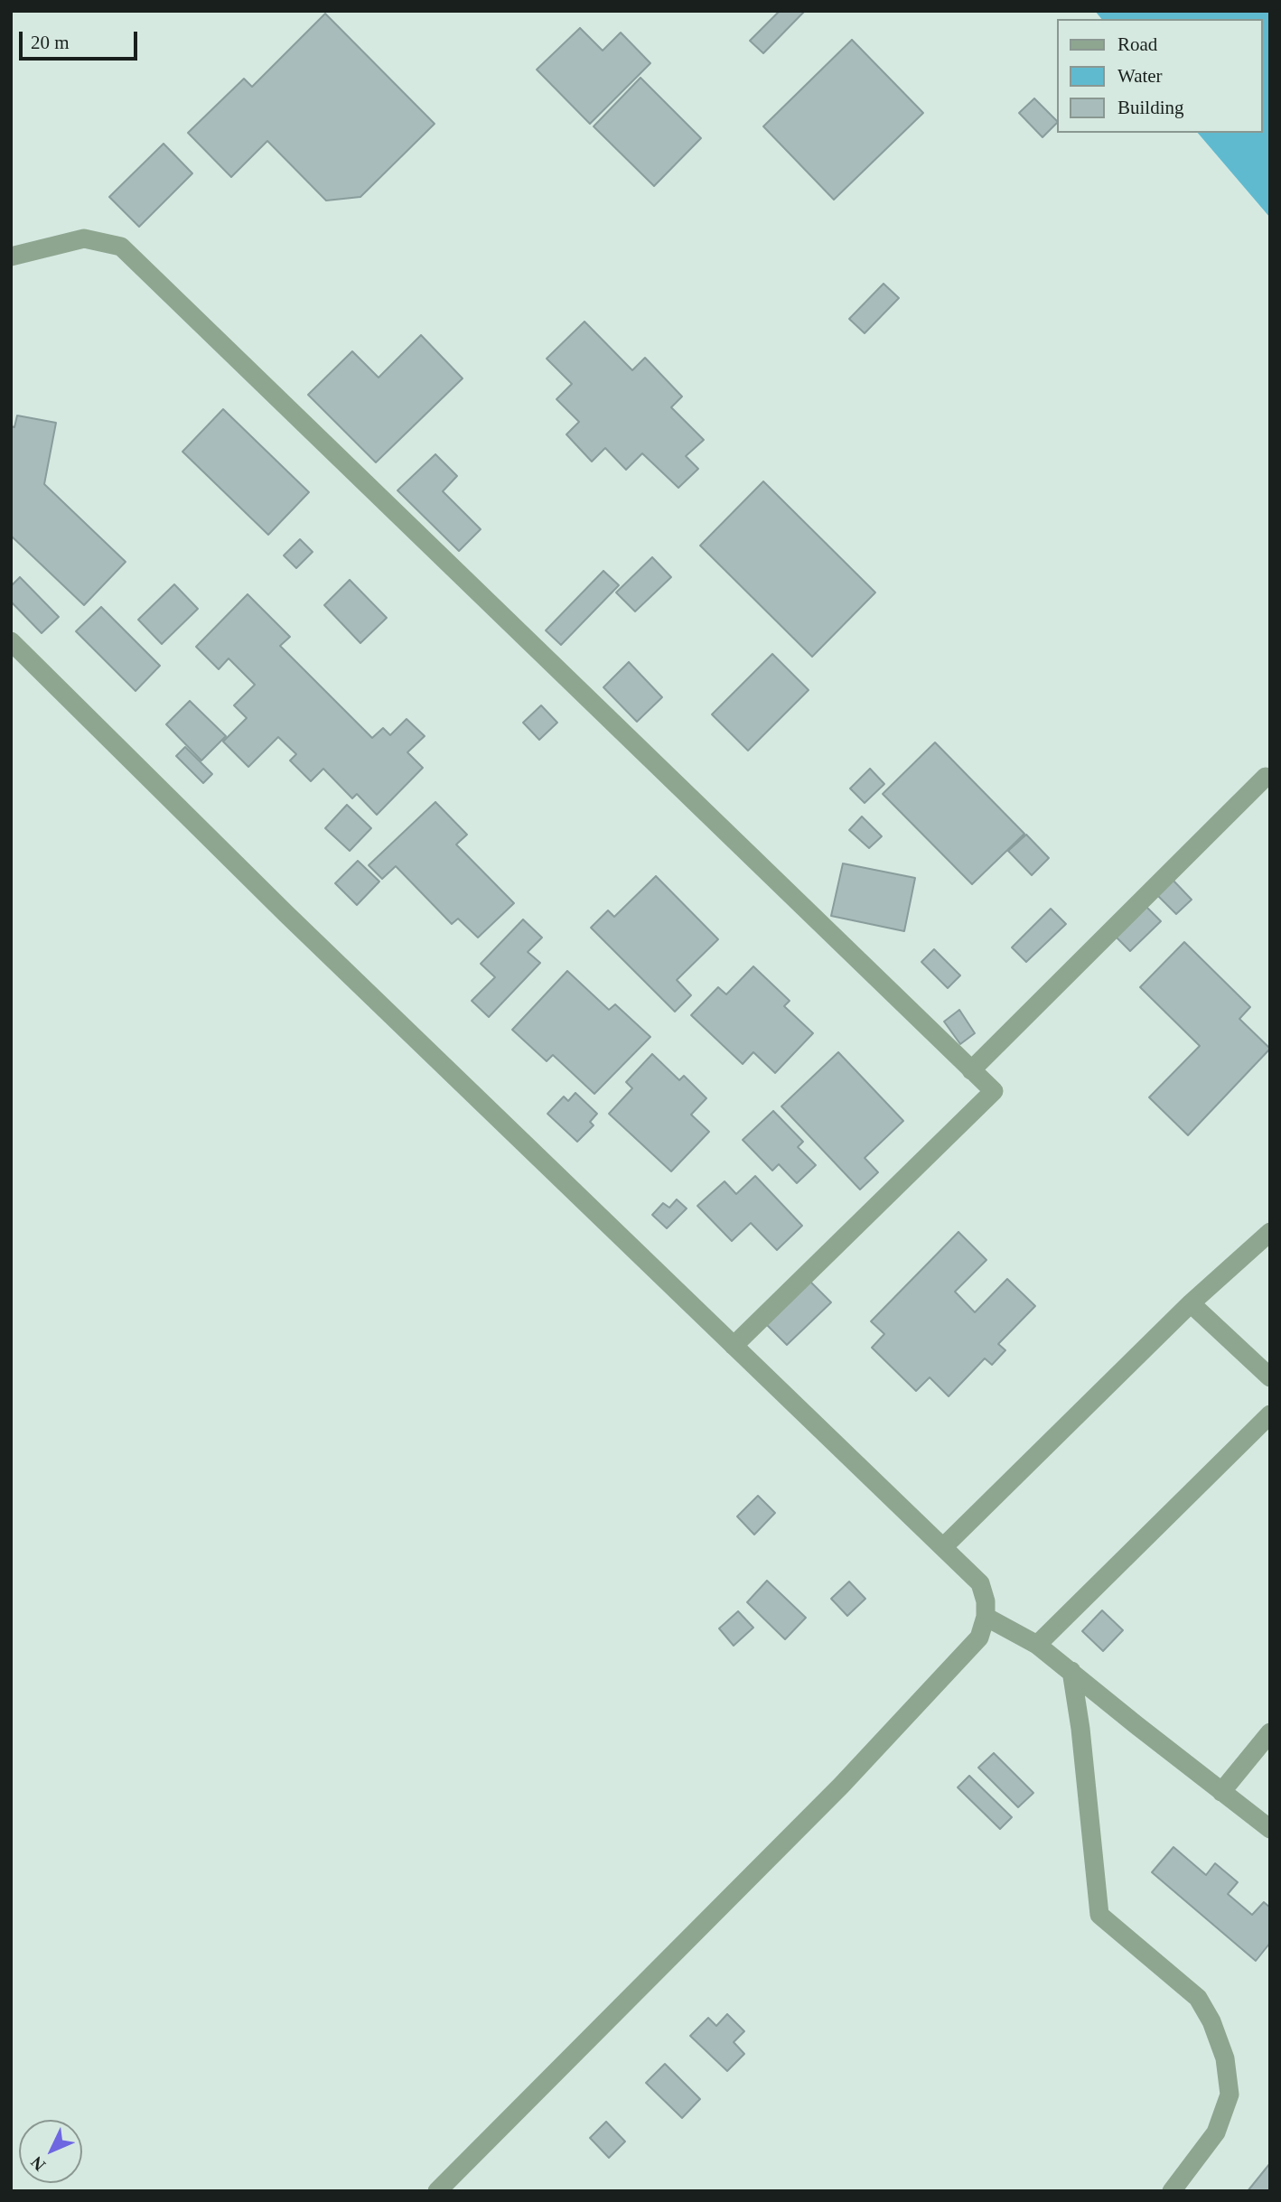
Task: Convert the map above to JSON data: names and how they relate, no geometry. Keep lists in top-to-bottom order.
{
  "legend": ["Road", "Water", "Building"],
  "scale_bar": "20 m",
  "north": "bottom left"
}
